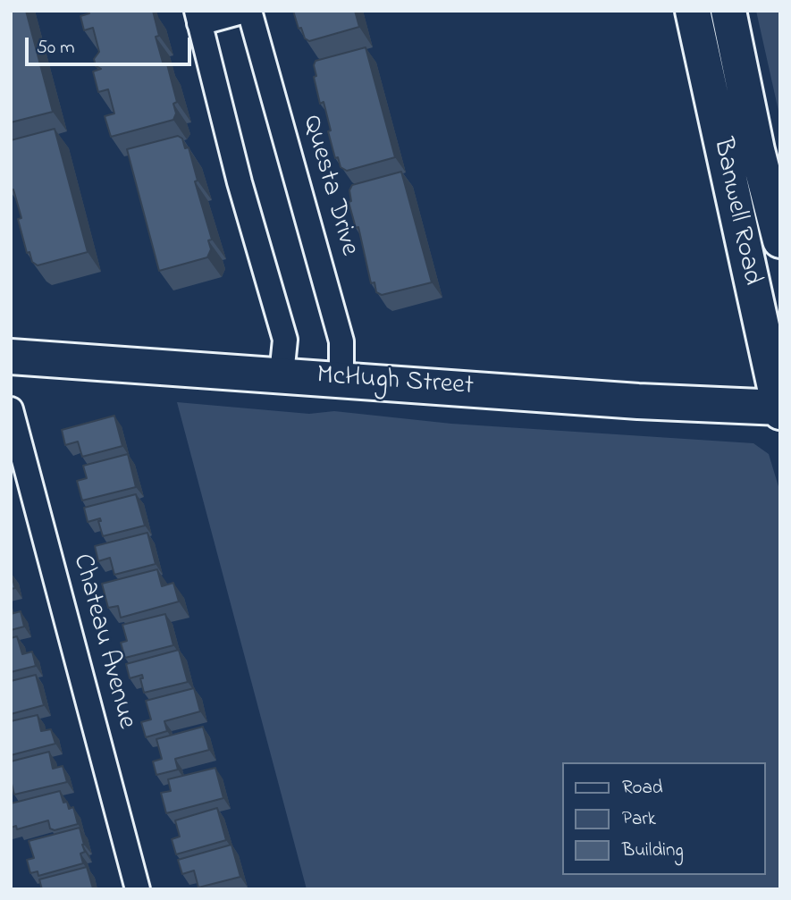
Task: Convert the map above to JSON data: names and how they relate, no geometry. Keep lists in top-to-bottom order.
{
  "streets": {
    "main road": ["Banwell Road", "McHugh Street"],
    "street": ["Questa Drive", "Chateau Avenue"]
  },
  "crossings": [
    ["Questa Drive", "McHugh Street"],
    ["Banwell Road", "McHugh Street"]
  ],
  "legend": ["Road", "Park", "Building"],
  "scale_bar": "50 m"
}
